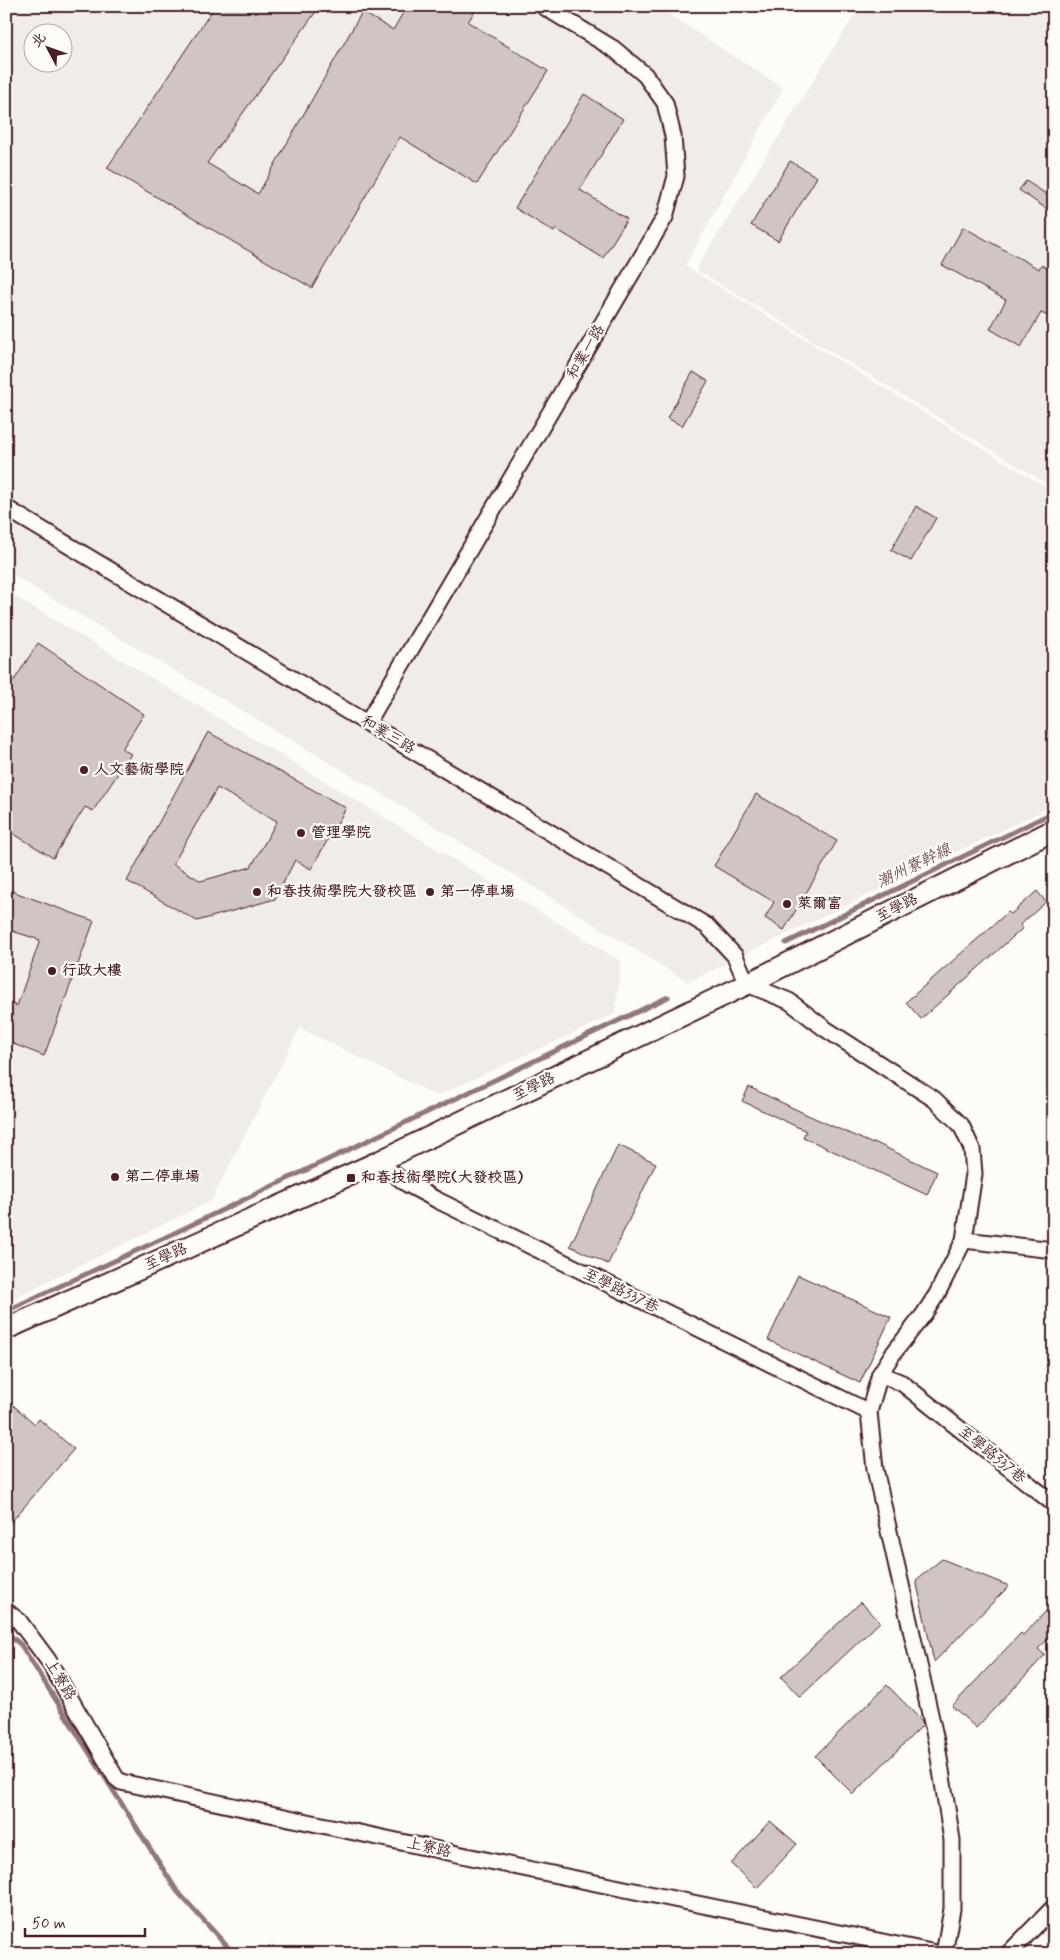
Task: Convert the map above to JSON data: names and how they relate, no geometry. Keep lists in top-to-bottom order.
{
  "streets": {
    "street": [
      "和業一路",
      "和業三路",
      "至學路",
      "至學路337巷",
      "上寮路"
    ]
  },
  "crossings": [
    ["和業一路", "和業三路"],
    ["和業三路", "至學路"],
    ["至學路", "至學路337巷"]
  ],
  "water": ["潮州寮幹線"],
  "places": {
    "other": [
      "人文藝術學院",
      "管理學院",
      "和春技術學院大發校區",
      "第一停車場",
      "萊爾富",
      "行政大樓",
      "第二停車場"
    ],
    "transit": ["和春技術學院(大發校區)"]
  },
  "scale_bar": "50 m",
  "north": "top left"
}
